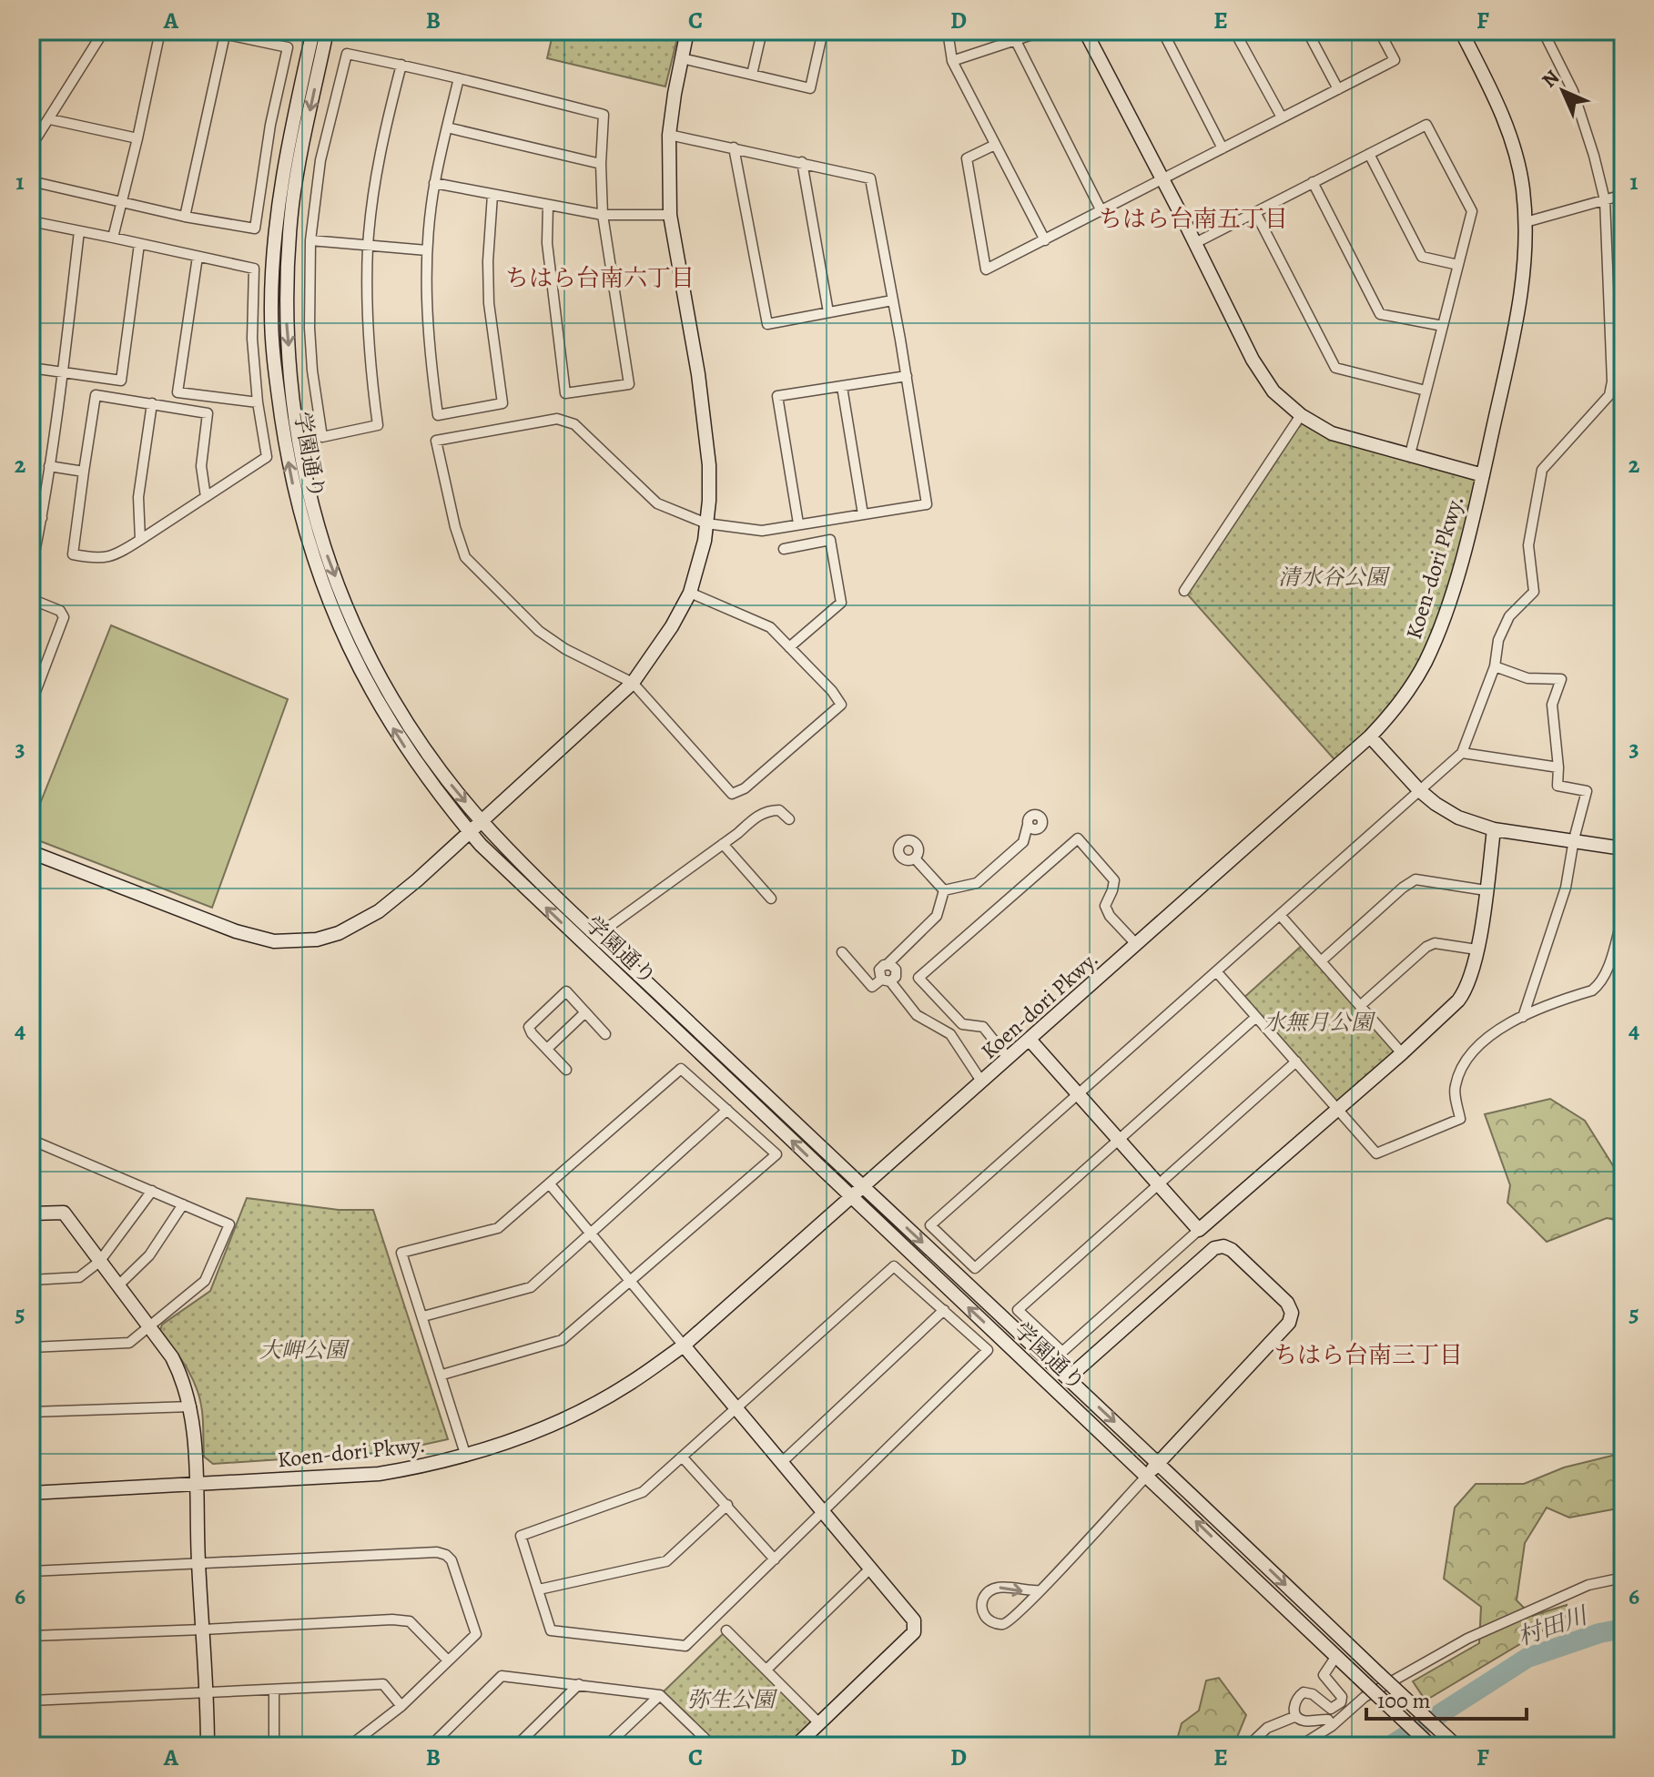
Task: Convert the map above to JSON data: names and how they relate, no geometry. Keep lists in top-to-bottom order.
{
  "streets": {
    "street": ["学園通り", "Koen-dori Pkwy."]
  },
  "crossings": [
    ["学園通り", "Koen-dori Pkwy."]
  ],
  "districts": ["ちはら台南五丁目", "ちはら台南六丁目", "ちはら台南三丁目"],
  "water": ["村田川"],
  "parks": [
    "清水谷公園",
    "水無月公園",
    "大岬公園",
    "弥生公園"
  ],
  "scale_bar": "100 m",
  "north": "top left",
  "grid": {
    "columns": [
      "A",
      "B",
      "C",
      "D",
      "E",
      "F"
    ],
    "rows": [
      "1",
      "2",
      "3",
      "4",
      "5",
      "6"
    ]
  }
}
